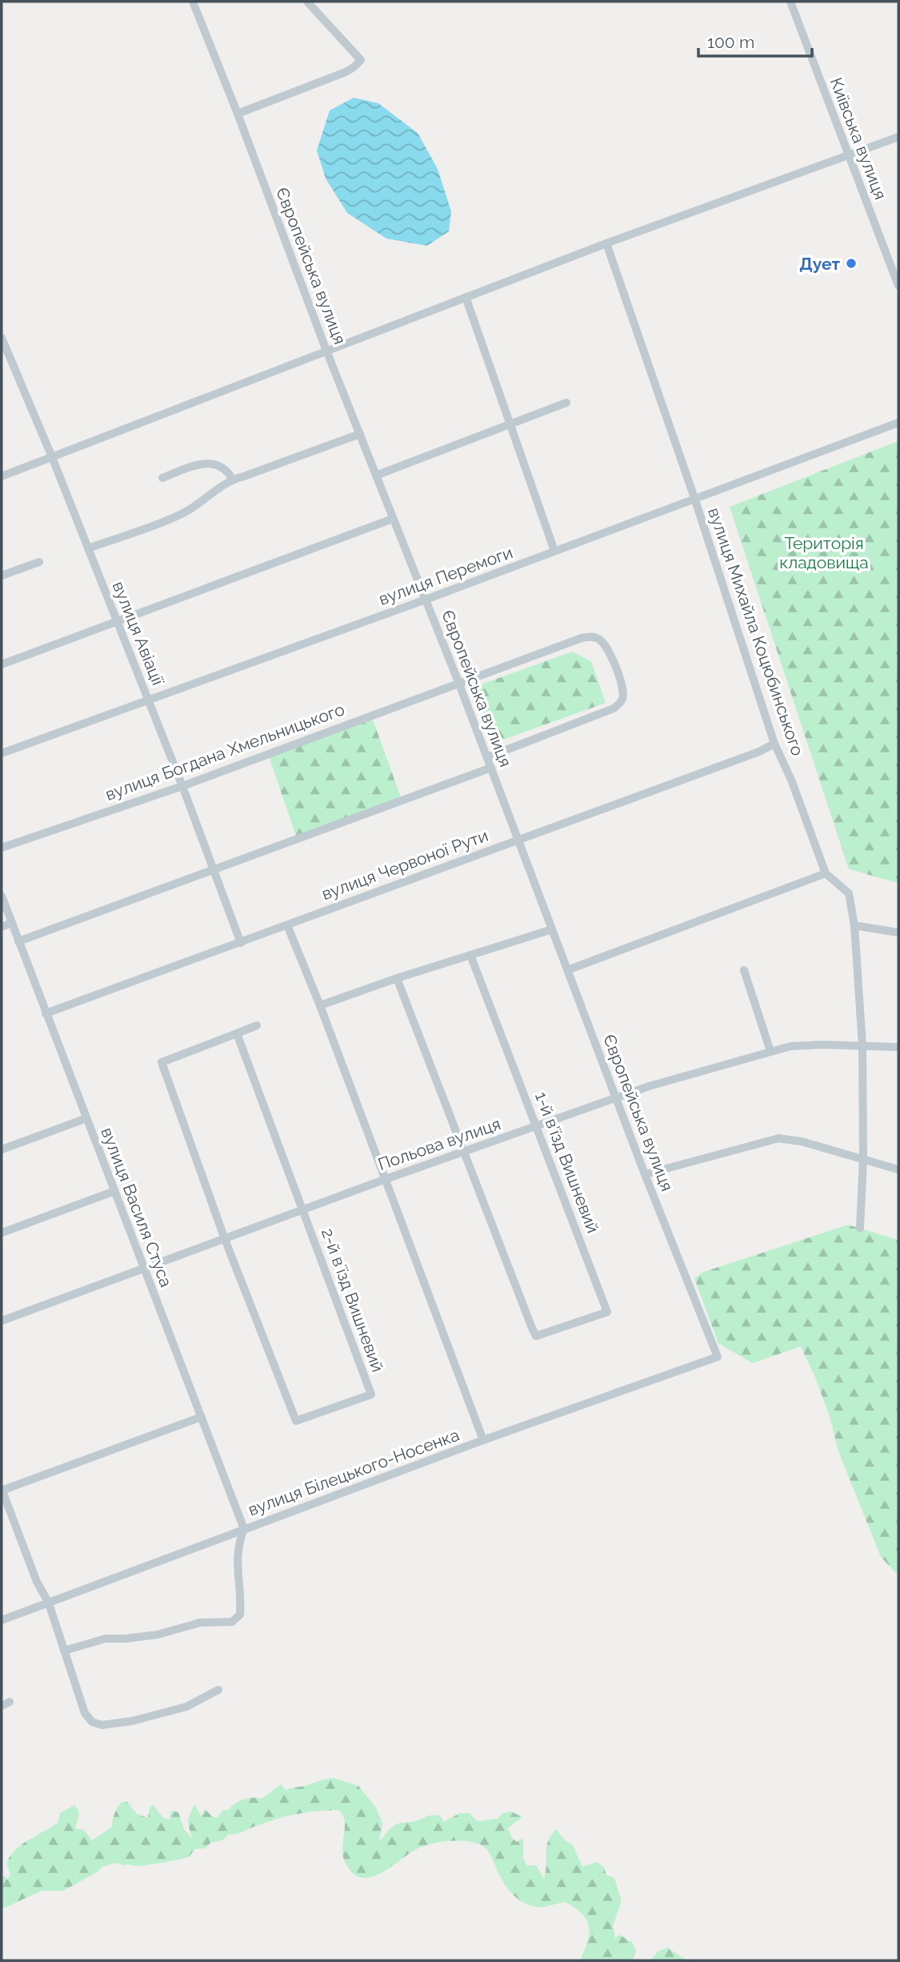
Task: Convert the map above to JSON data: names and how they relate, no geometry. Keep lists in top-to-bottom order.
{
  "streets": {
    "street": [
      "Київська вулиця",
      "Європейська вулиця",
      "вулиця Перемоги",
      "вулиця Михайла Коцюбинського",
      "вулиця Авіації",
      "вулиця Богдана Хмельницького",
      "вулиця Червоної Рути",
      "Польова вулиця",
      "1-й в'їзд Вишневий",
      "вулиця Василя Стуса",
      "2-й вʼїзд Вишневий",
      "вулиця Білецького-Носенка"
    ]
  },
  "crossings": [
    ["Європейська вулиця", "вулиця Перемоги"],
    ["Європейська вулиця", "вулиця Богдана Хмельницького"],
    ["Європейська вулиця", "вулиця Червоної Рути"],
    ["Європейська вулиця", "Польова вулиця"],
    ["Європейська вулиця", "вулиця Білецького-Носенка"],
    ["вулиця Перемоги", "вулиця Михайла Коцюбинського"],
    ["вулиця Перемоги", "вулиця Авіації"],
    ["вулиця Михайла Коцюбинського", "вулиця Червоної Рути"],
    ["вулиця Михайла Коцюбинського", "Польова вулиця"],
    ["вулиця Авіації", "вулиця Богдана Хмельницького"],
    ["вулиця Авіації", "вулиця Червоної Рути"],
    ["вулиця Червоної Рути", "вулиця Василя Стуса"],
    ["Польова вулиця", "1-й в'їзд Вишневий"],
    ["Польова вулиця", "вулиця Василя Стуса"],
    ["Польова вулиця", "2-й вʼїзд Вишневий"],
    ["вулиця Василя Стуса", "вулиця Білецького-Носенка"]
  ],
  "parks": ["Територія кладовища"],
  "places": ["Дует"],
  "scale_bar": "100 m"
}
